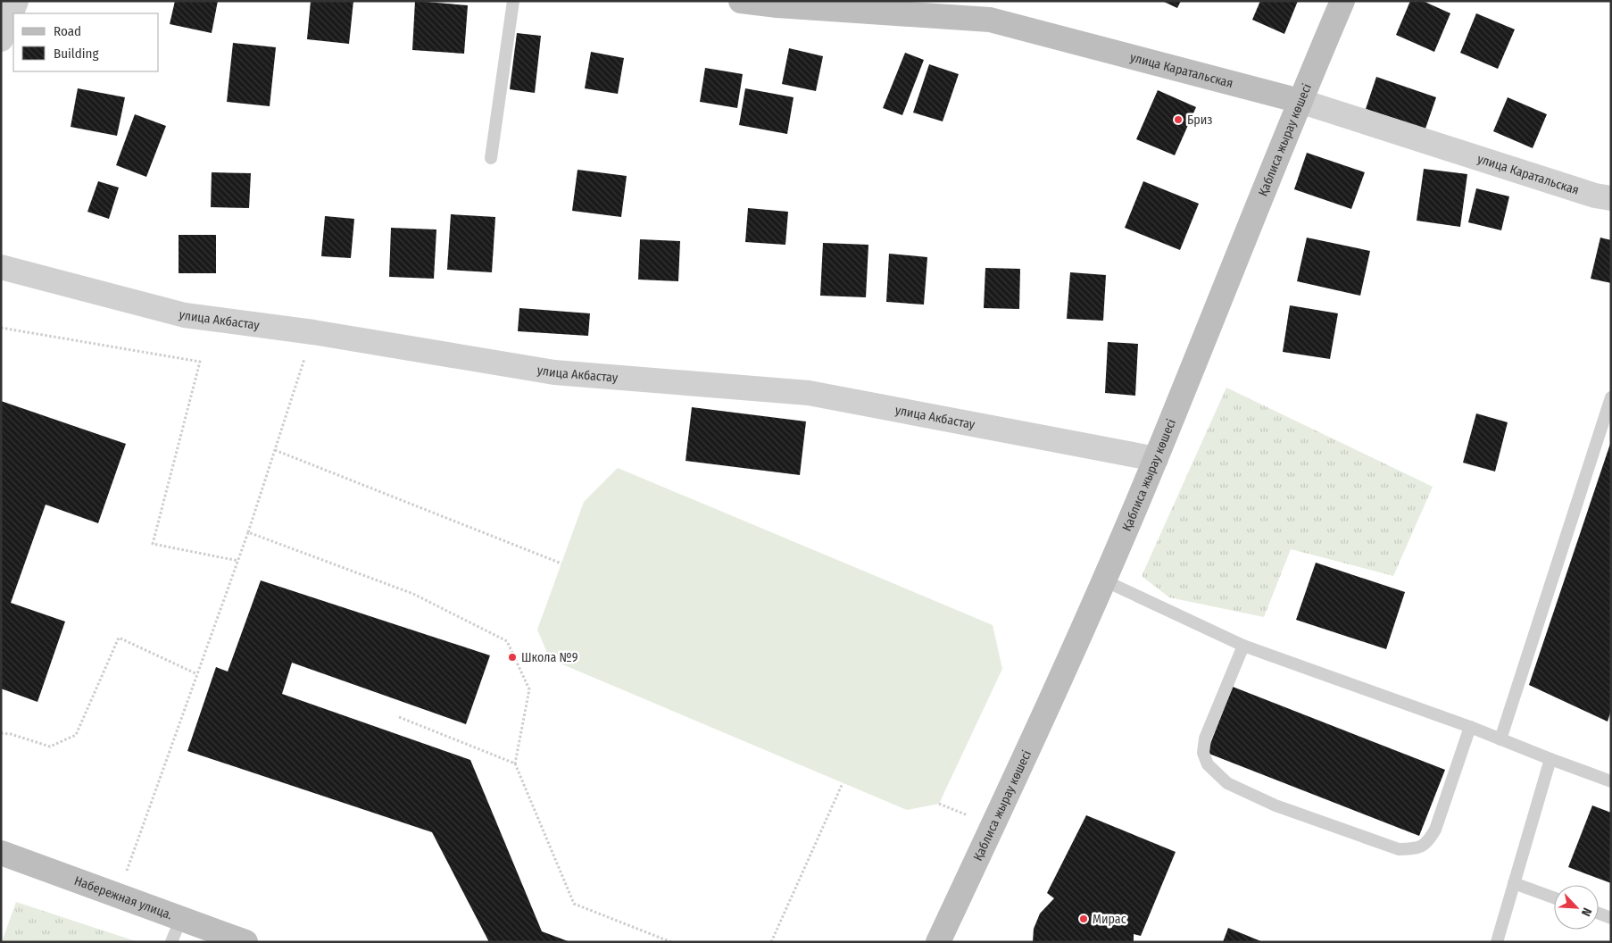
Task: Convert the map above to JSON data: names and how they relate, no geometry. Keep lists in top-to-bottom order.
{
  "streets": {
    "street": [
      "улица Каратальская",
      "Қаблиса жырау көшесі",
      "улица Акбастау",
      "Набережная улица."
    ]
  },
  "crossings": [
    ["улица Каратальская", "Қаблиса жырау көшесі"],
    ["Қаблиса жырау көшесі", "улица Акбастау"]
  ],
  "places": ["Бриз", "Школа №9", "Мирас"],
  "legend": ["Road", "Building"],
  "north": "bottom right"
}
